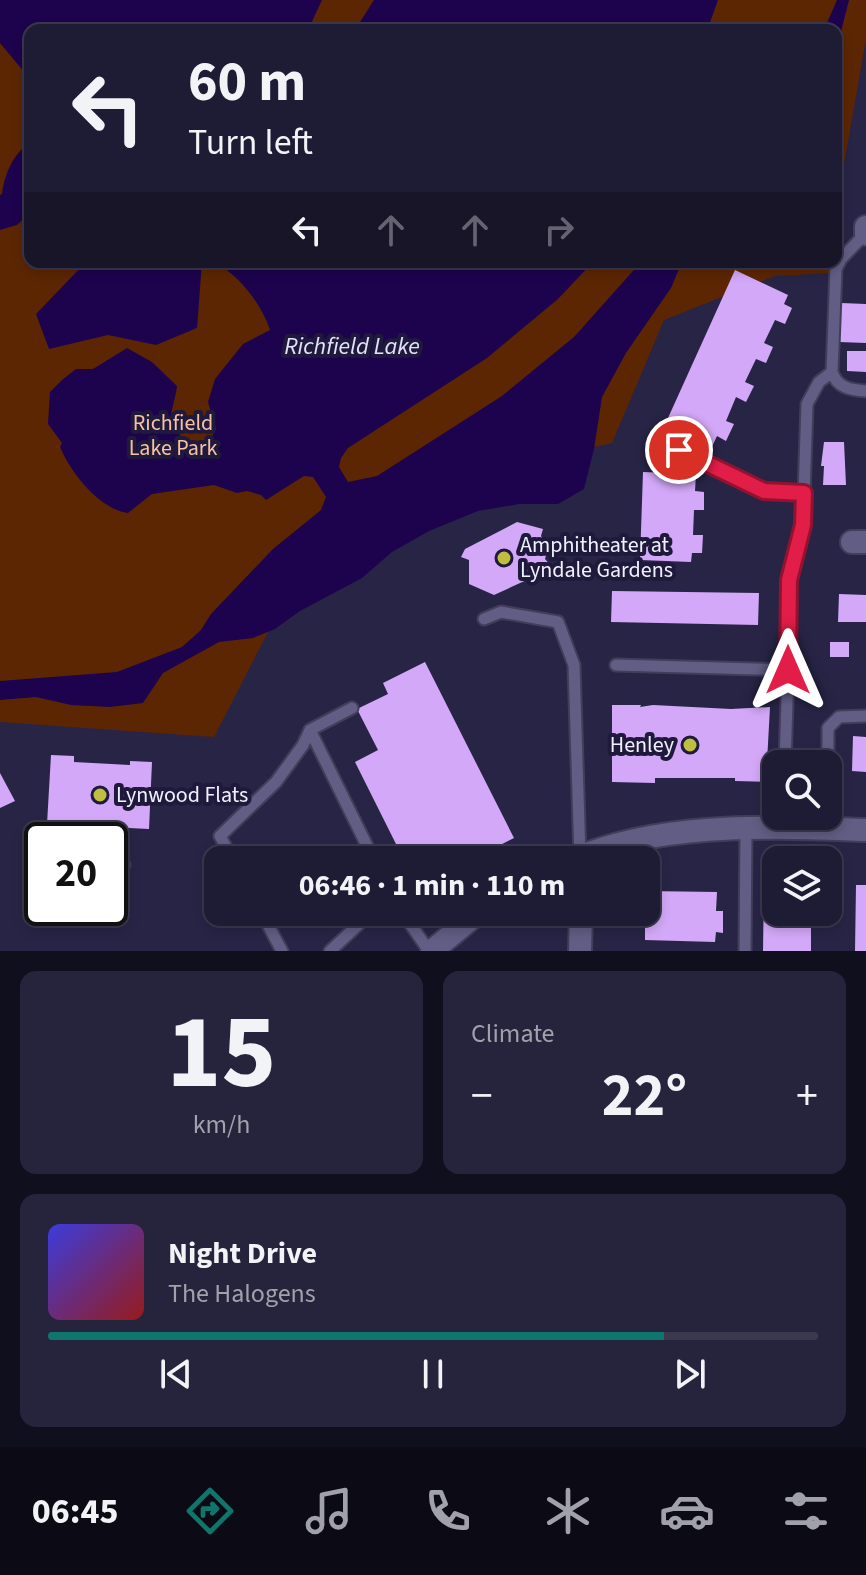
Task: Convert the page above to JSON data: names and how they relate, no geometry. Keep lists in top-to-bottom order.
{
  "water": ["Richfield Lake"],
  "parks": ["Richfield Lake Park"],
  "places": ["Amphitheater at Lyndale Gardens", "Henley", "Lynwood Flats"],
  "page": {
    "turn": ["60 m", "Turn left"],
    "limit": "20",
    "trip": "06:46 · 1 min · 110 m",
    "tile": [
      ["15", "km/h"],
      "Climate"
    ],
    "heat": ["−", "22°", "+"],
    "song": ["Night Drive", "The Halogens"],
    "tabs": "06:45"
  }
}
